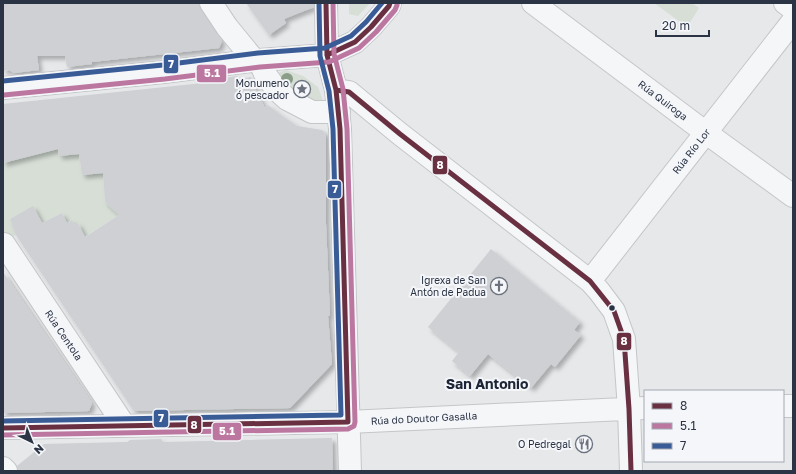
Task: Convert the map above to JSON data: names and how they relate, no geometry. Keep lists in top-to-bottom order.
{
  "streets": {
    "street": [
      "Rúa Quiroga",
      "Rúa Río Lor",
      "Rúa Centola",
      "Rúa do Doutor Gasalla"
    ]
  },
  "crossings": [
    ["Rúa Quiroga", "Rúa Río Lor"],
    ["Rúa Centola", "Rúa do Doutor Gasalla"]
  ],
  "districts": ["San Antonio"],
  "places": {
    "place": ["Monumeno ó pescador"],
    "church": ["Igrexa de San Antón de Padua"],
    "restaurant": ["O Pedregal"]
  },
  "lines": ["transit line 8", "transit line 5.1", "transit line 7"],
  "legend": ["8", "5.1", "7"],
  "scale_bar": "20 m",
  "north": "bottom right"
}
